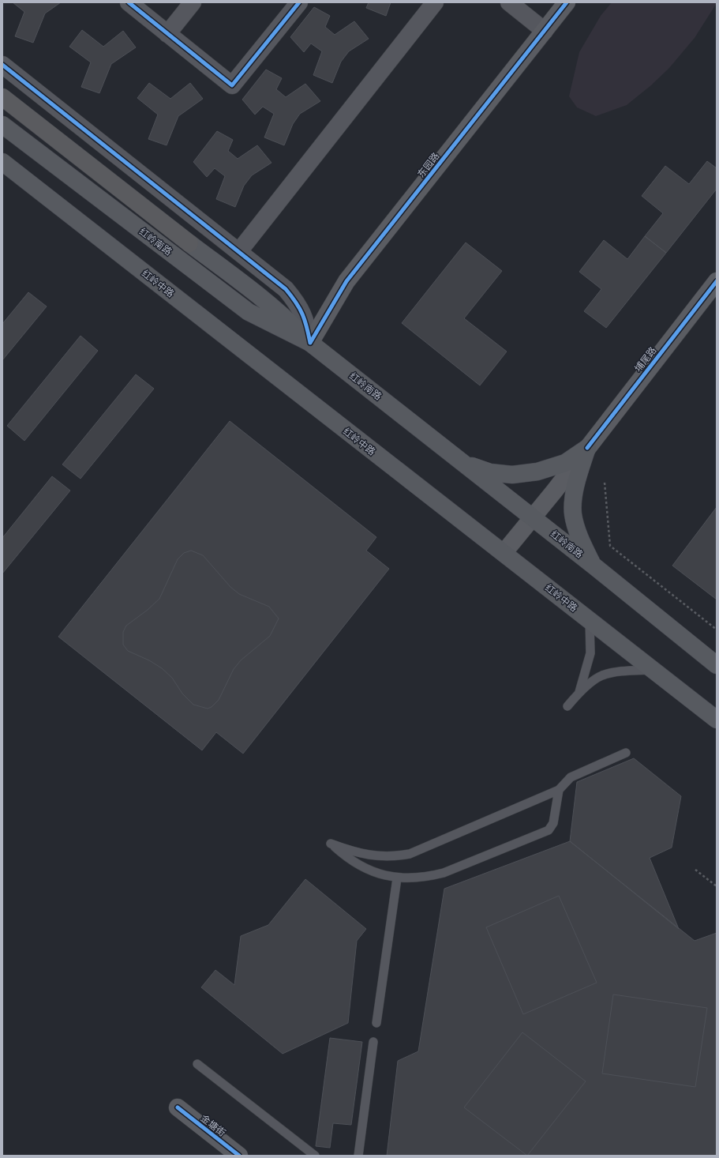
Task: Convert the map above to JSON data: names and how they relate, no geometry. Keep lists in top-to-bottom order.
{
  "streets": {
    "main road": ["红岭南路", "红岭中路"],
    "street": ["东园路", "埔尾路", "金塘街"]
  },
  "crossings": [
    ["东园路", "红岭南路"],
    ["红岭南路", "埔尾路"],
    ["红岭中路", "埔尾路"]
  ]
}
